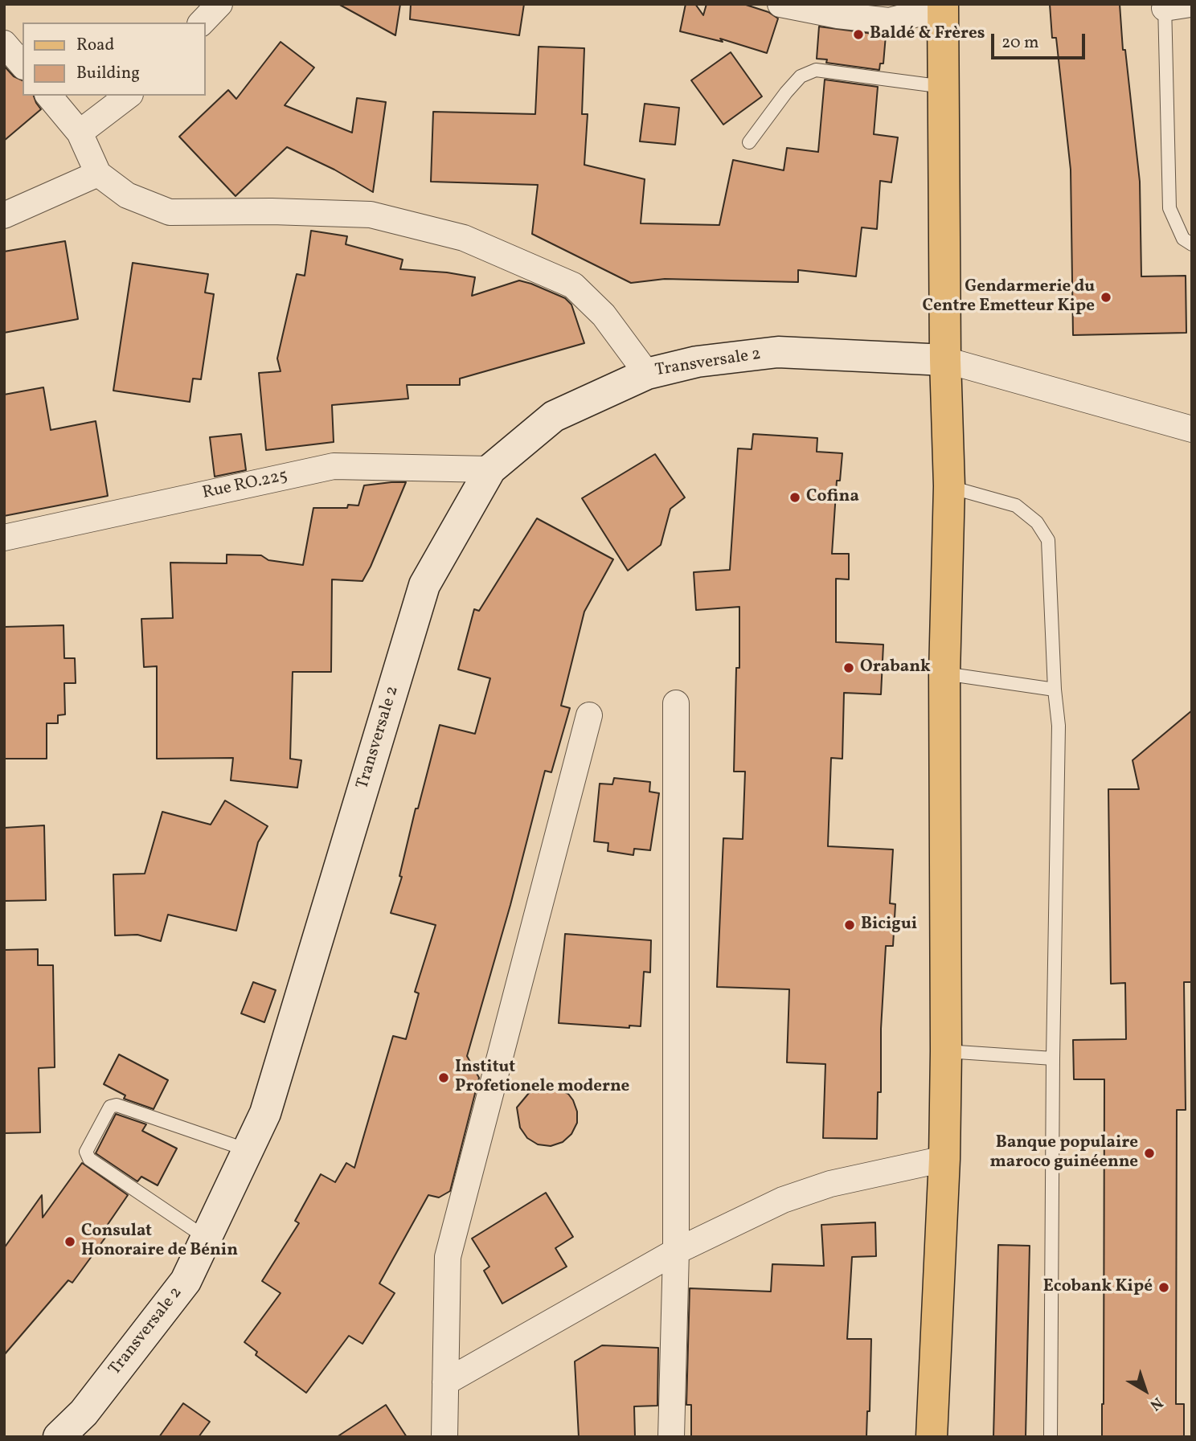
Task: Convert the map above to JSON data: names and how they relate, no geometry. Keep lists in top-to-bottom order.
{
  "streets": {
    "main road": ["Transversale 2"],
    "street": ["Rue RO.225"]
  },
  "crossings": [
    ["Transversale 2", "Rue RO.225"]
  ],
  "places": [
    "Baldé & Frères",
    "Gendarmerie du Centre Emetteur Kipe",
    "Cofina",
    "Orabank",
    "Bicigui",
    "Institut Profetionele moderne",
    "Banque populaire maroco guinéenne",
    "Consulat Honoraire de Bénin",
    "Ecobank Kipé"
  ],
  "legend": ["Road", "Building"],
  "scale_bar": "20 m",
  "north": "bottom right"
}
